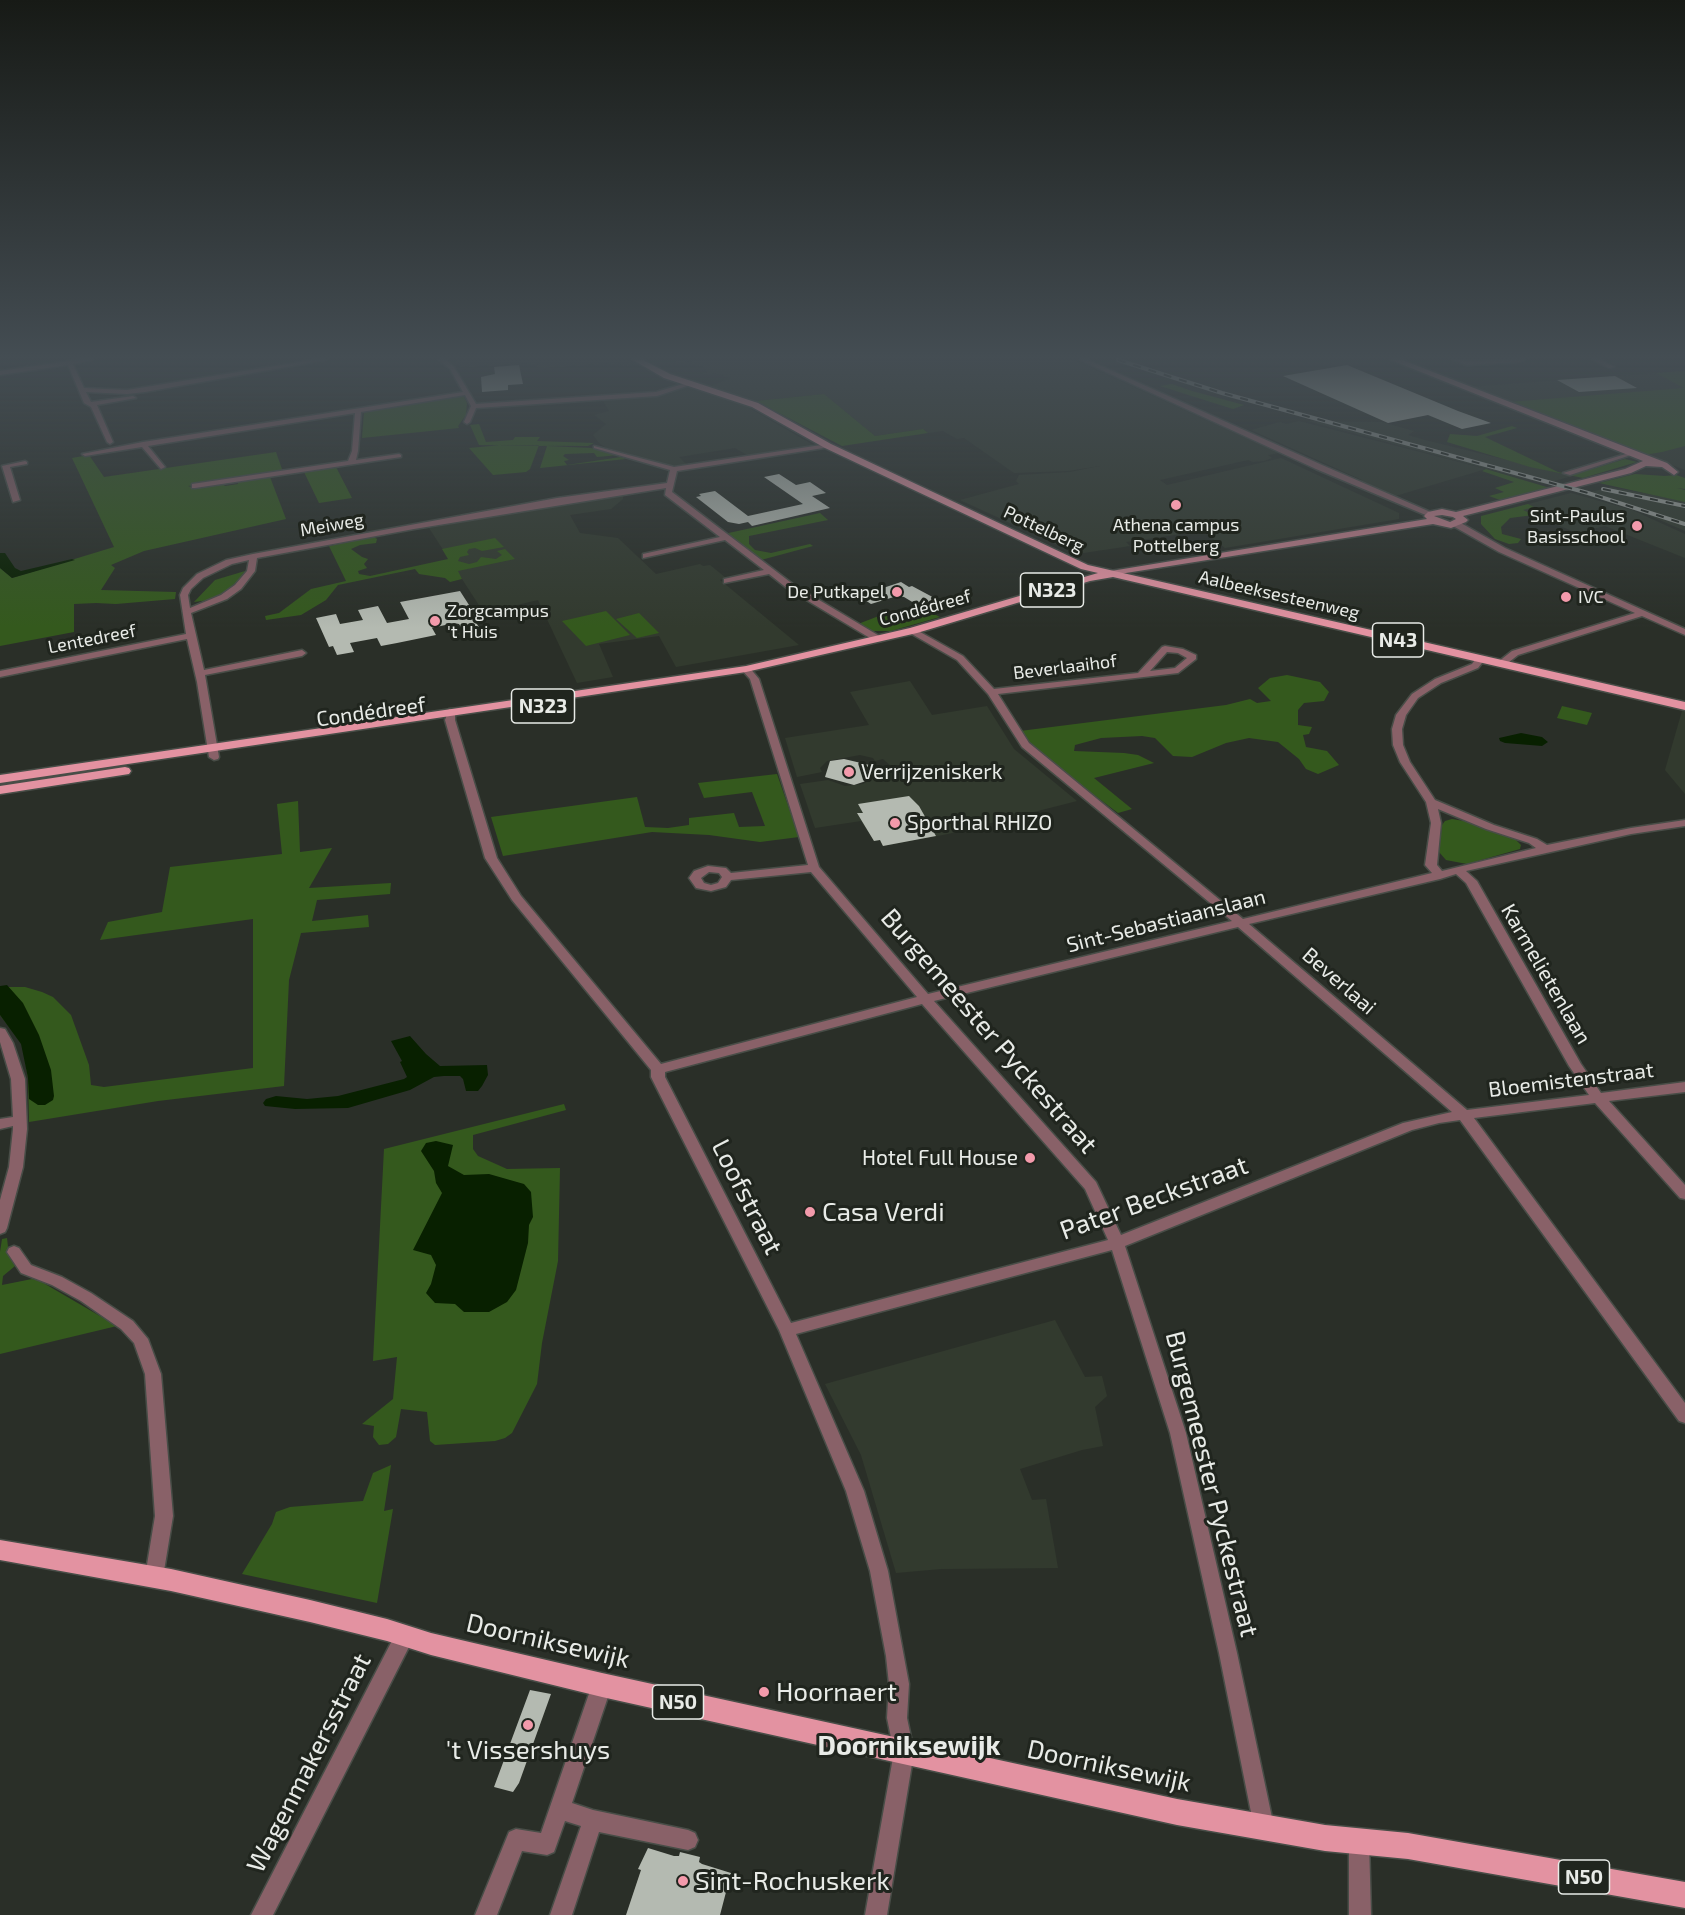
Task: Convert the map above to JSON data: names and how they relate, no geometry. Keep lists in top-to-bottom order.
{
  "streets": {
    "main road": [
      "Pottelberg",
      "N323",
      "Aalbeeksesteenweg",
      "Condédreef",
      "N43",
      "Doorniksewijk",
      "N50"
    ],
    "street": [
      "Meiweg",
      "Lentedreef",
      "Beverlaaihof",
      "Sint-Sebastiaanslaan",
      "Karmelietenlaan",
      "Beverlaai",
      "Burgemeester Pyckestraat",
      "Bloemistenstraat",
      "Loofstraat",
      "Pater Beckstraat",
      "Wagenmakersstraat"
    ]
  },
  "crossings": [
    ["Meiweg", "Condédreef"],
    ["Meiweg", "Lentedreef"],
    ["Pottelberg", "Aalbeeksesteenweg"],
    ["Pottelberg", "Condédreef"],
    ["Aalbeeksesteenweg", "Condédreef"],
    ["Condédreef", "Beverlaai"],
    ["Condédreef", "Burgemeester Pyckestraat"],
    ["Condédreef", "Loofstraat"],
    ["Beverlaaihof", "Beverlaai"],
    ["Sint-Sebastiaanslaan", "Karmelietenlaan"],
    ["Sint-Sebastiaanslaan", "Beverlaai"],
    ["Sint-Sebastiaanslaan", "Burgemeester Pyckestraat"],
    ["Sint-Sebastiaanslaan", "Loofstraat"],
    ["Karmelietenlaan", "Bloemistenstraat"],
    ["Beverlaai", "Bloemistenstraat"],
    ["Beverlaai", "Pater Beckstraat"],
    ["Burgemeester Pyckestraat", "Pater Beckstraat"],
    ["Burgemeester Pyckestraat", "Doorniksewijk"],
    ["Bloemistenstraat", "Pater Beckstraat"],
    ["Loofstraat", "Pater Beckstraat"],
    ["Loofstraat", "Doorniksewijk"],
    ["Doorniksewijk", "Wagenmakersstraat"]
  ],
  "districts": ["Doorniksewijk"],
  "places": [
    "Athena campus Pottelberg",
    "Sint-Paulus Basisschool",
    "De Putkapel",
    "IVC",
    "Zorgcampus 't Huis",
    "Verrijzeniskerk",
    "Sporthal RHIZO",
    "Hotel Full House",
    "Casa Verdi",
    "Hoornaert",
    "'t Vissershuys",
    "Sint-Rochuskerk"
  ]
}
